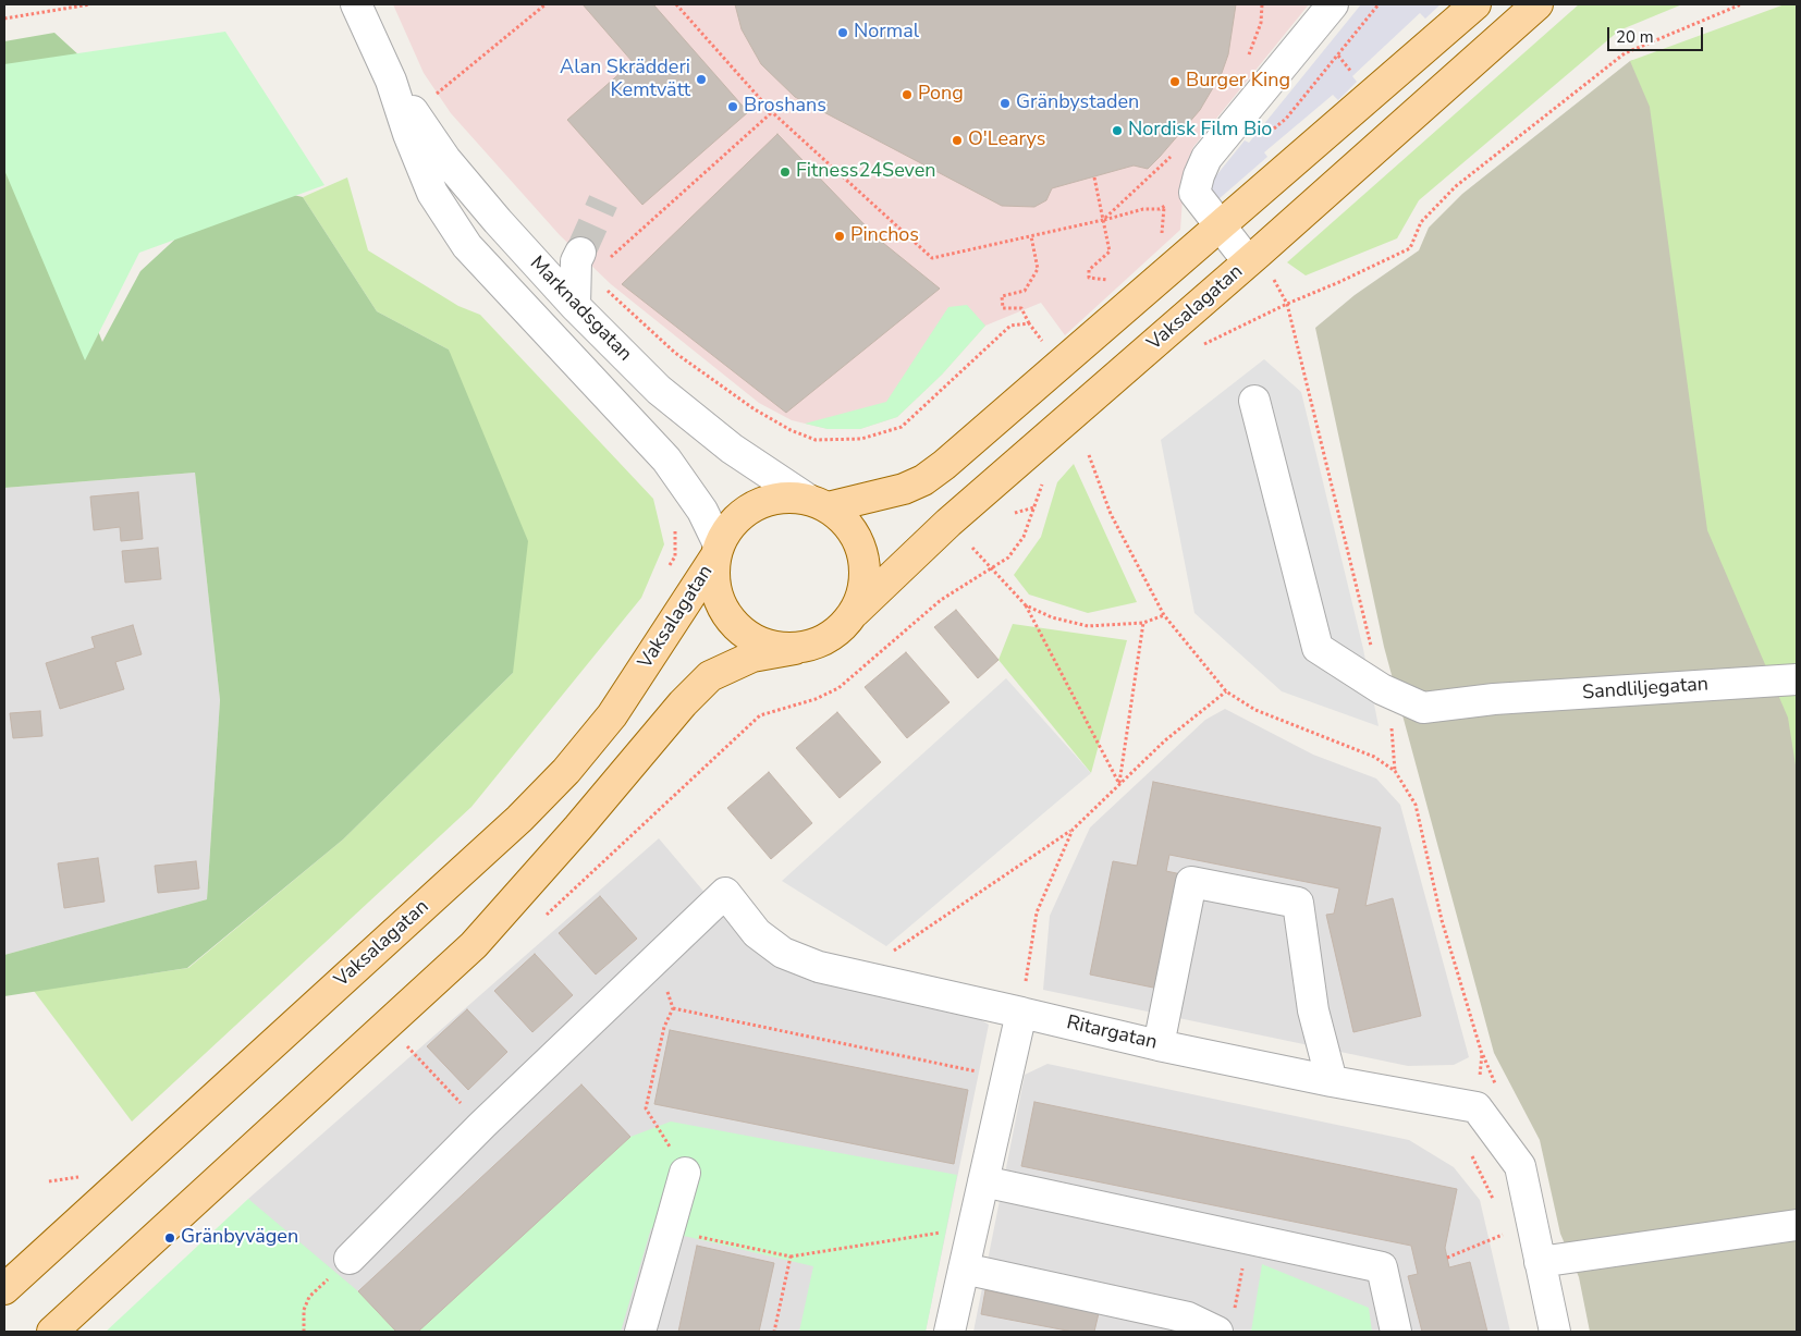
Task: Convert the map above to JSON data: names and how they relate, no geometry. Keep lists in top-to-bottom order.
{
  "streets": {
    "main road": ["Vaksalagatan"],
    "street": ["Marknadsgatan", "Sandliljegatan", "Ritargatan"]
  },
  "crossings": [
    ["Vaksalagatan", "Marknadsgatan"]
  ],
  "places": [
    "Normal",
    "Alan Skrädderi Kemtvätt",
    "Burger King",
    "Pong",
    "Gränbystaden",
    "Broshans",
    "Nordisk Film Bio",
    "O'Learys",
    "Fitness24Seven",
    "Pinchos",
    "Gränbyvägen"
  ],
  "scale_bar": "20 m"
}
